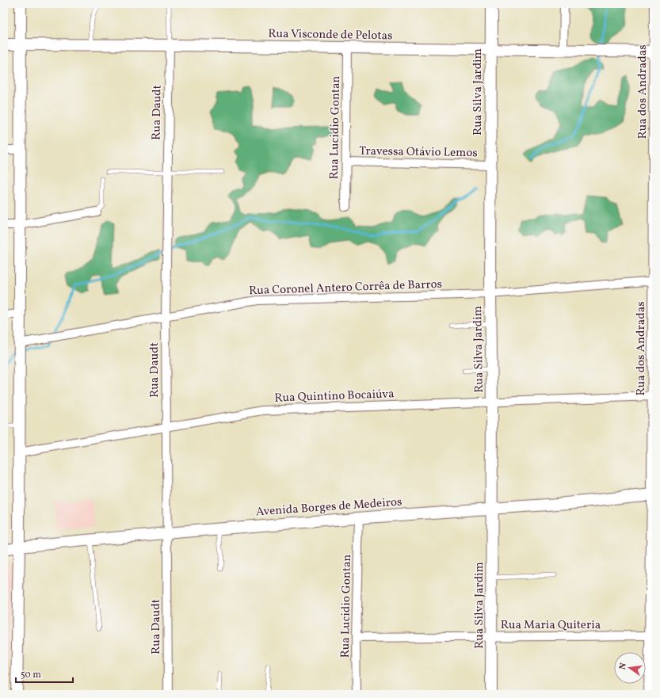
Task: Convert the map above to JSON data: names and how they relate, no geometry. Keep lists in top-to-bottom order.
{
  "streets": {
    "street": [
      "Rua Visconde de Pelotas",
      "Rua Silva Jardim",
      "Rua dos Andradas",
      "Rua Daudt",
      "Rua Lucidio Gontan",
      "Travessa Otávio Lemos",
      "Rua Coronel Antero Corrêa de Barros",
      "Rua Quintino Bocaiúva",
      "Avenida Borges de Medeiros",
      "Rua Maria Quiteria"
    ]
  },
  "crossings": [
    ["Rua Visconde de Pelotas", "Rua Silva Jardim"],
    ["Rua Visconde de Pelotas", "Rua dos Andradas"],
    ["Rua Visconde de Pelotas", "Rua Daudt"],
    ["Rua Visconde de Pelotas", "Rua Lucidio Gontan"],
    ["Rua Silva Jardim", "Travessa Otávio Lemos"],
    ["Rua Silva Jardim", "Rua Coronel Antero Corrêa de Barros"],
    ["Rua Silva Jardim", "Rua Quintino Bocaiúva"],
    ["Rua Silva Jardim", "Avenida Borges de Medeiros"],
    ["Rua Silva Jardim", "Rua Maria Quiteria"],
    ["Rua dos Andradas", "Rua Coronel Antero Corrêa de Barros"],
    ["Rua dos Andradas", "Rua Quintino Bocaiúva"],
    ["Rua dos Andradas", "Avenida Borges de Medeiros"],
    ["Rua dos Andradas", "Rua Maria Quiteria"],
    ["Rua Daudt", "Rua Coronel Antero Corrêa de Barros"],
    ["Rua Daudt", "Rua Quintino Bocaiúva"],
    ["Rua Daudt", "Avenida Borges de Medeiros"],
    ["Rua Lucidio Gontan", "Travessa Otávio Lemos"],
    ["Rua Lucidio Gontan", "Avenida Borges de Medeiros"],
    ["Rua Lucidio Gontan", "Rua Maria Quiteria"]
  ],
  "scale_bar": "50 m",
  "north": "left"
}
